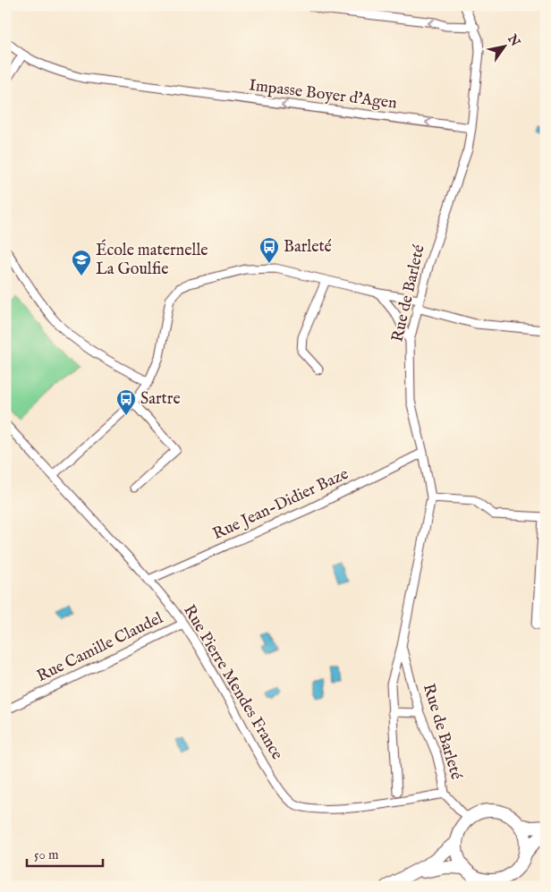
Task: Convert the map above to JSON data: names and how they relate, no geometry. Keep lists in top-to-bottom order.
{
  "streets": {
    "street": [
      "Impasse Boyer d'Agen",
      "Rue de Barleté",
      "Rue Jean-Didier Baze",
      "Rue Camille Claudel",
      "Rue Pierre Mendes France"
    ]
  },
  "crossings": [
    ["Impasse Boyer d'Agen", "Rue de Barleté"],
    ["Rue de Barleté", "Rue Jean-Didier Baze"],
    ["Rue de Barleté", "Rue Pierre Mendes France"],
    ["Rue Jean-Didier Baze", "Rue Pierre Mendes France"],
    ["Rue Camille Claudel", "Rue Pierre Mendes France"]
  ],
  "one_way": ["Impasse Boyer d'Agen"],
  "places": {
    "bus stop": ["Barleté", "Sartre"],
    "school or university": ["École maternelle La Goulfie"]
  },
  "scale_bar": "50 m",
  "north": "top right"
}
